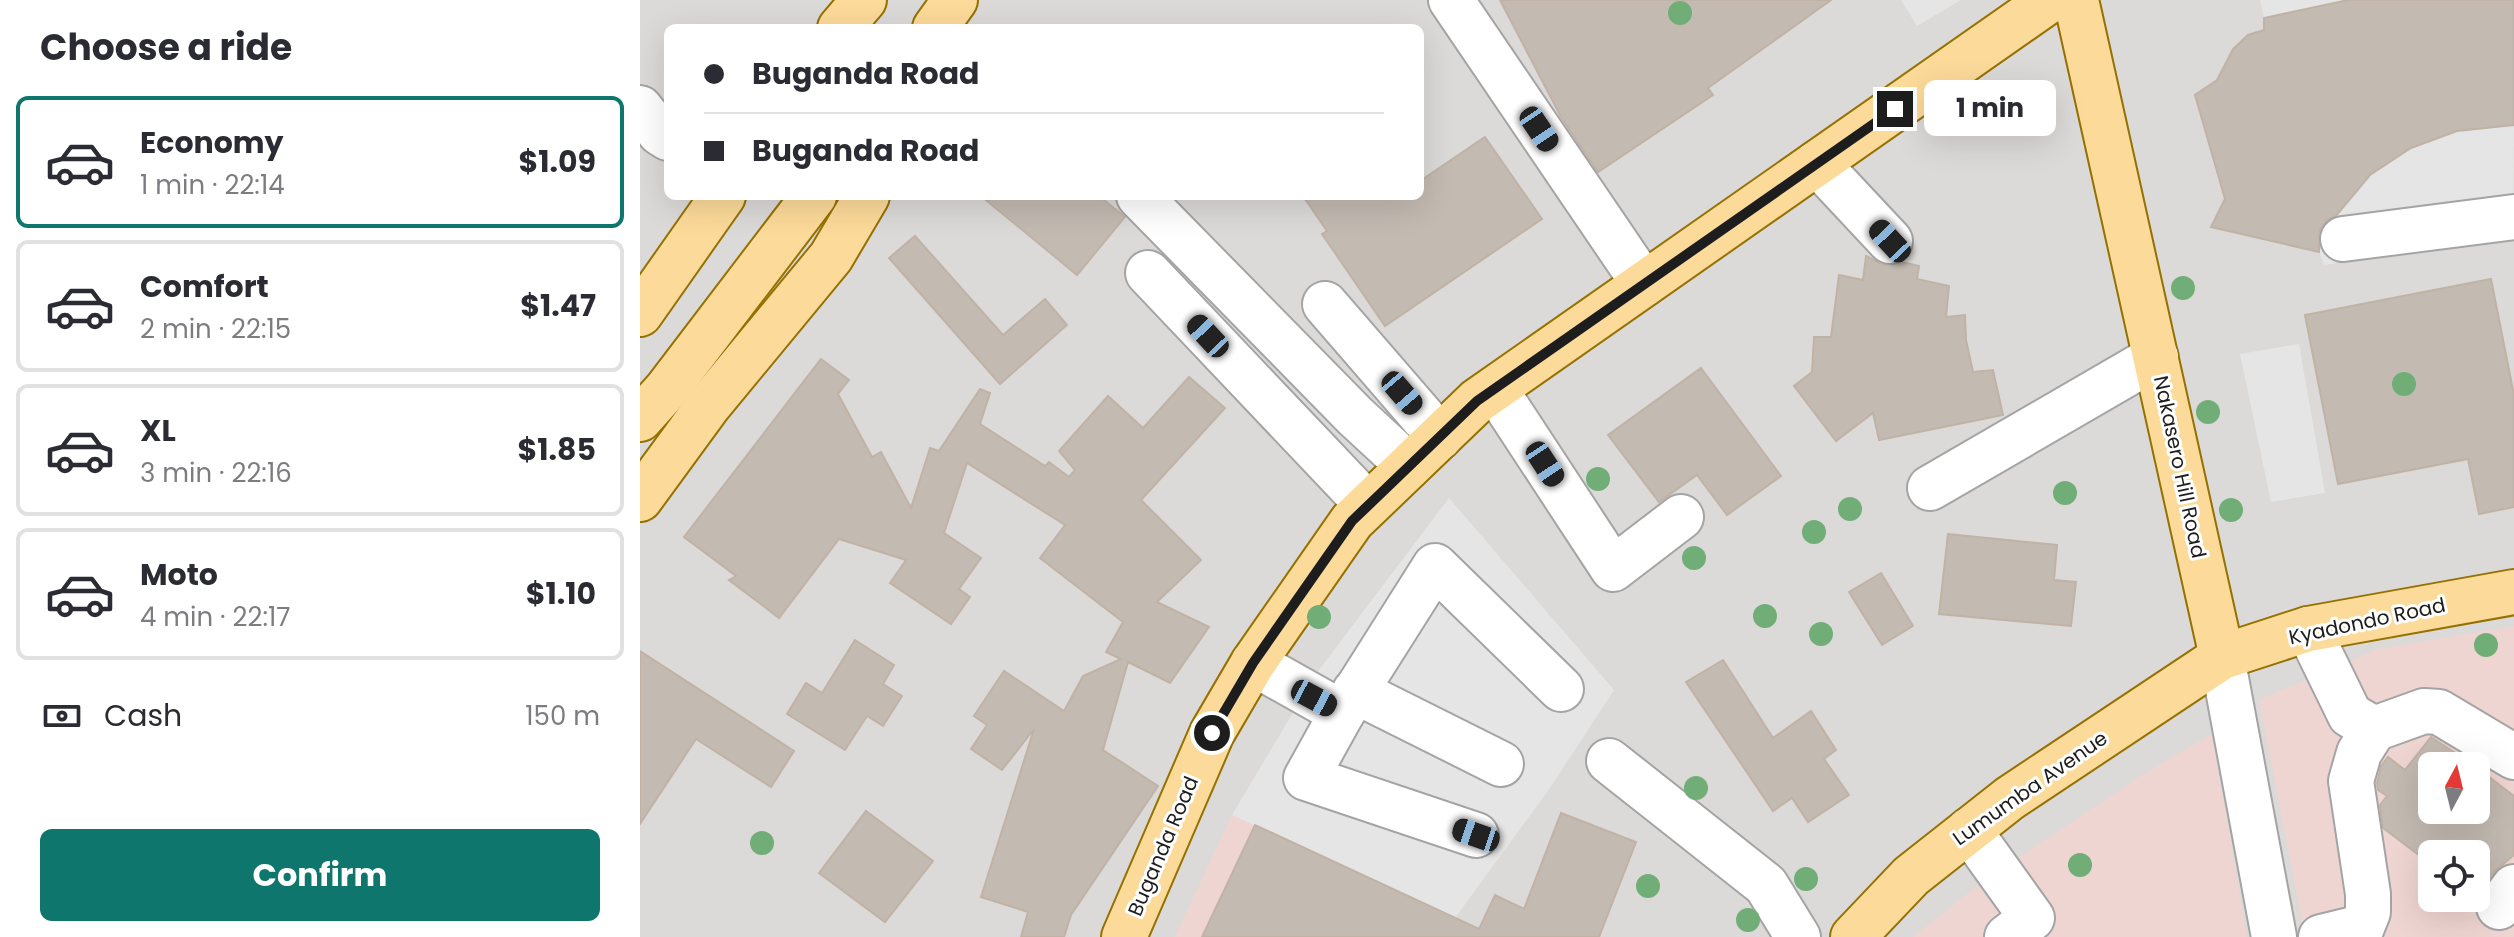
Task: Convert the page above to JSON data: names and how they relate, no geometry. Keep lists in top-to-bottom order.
{
  "streets": {
    "main road": [
      "Nakasero Hill Road",
      "Kyadondo Road",
      "Lumumba Avenue",
      "Buganda Road"
    ]
  },
  "crossings": [
    ["Nakasero Hill Road", "Kyadondo Road"],
    ["Nakasero Hill Road", "Lumumba Avenue"],
    ["Kyadondo Road", "Lumumba Avenue"]
  ],
  "north": "top",
  "page": {
    "heading": "Choose a ride",
    "banner": ["Buganda Road", "Buganda Road"],
    "bubble": "1 min",
    "list": [
      {
        "name": "Economy",
        "note": "1 min · 22:14",
        "value": "$1.09"
      },
      {
        "name": "Comfort",
        "note": "2 min · 22:15",
        "value": "$1.47"
      },
      {
        "name": "XL",
        "note": "3 min · 22:16",
        "value": "$1.85"
      },
      {
        "name": "Moto",
        "note": "4 min · 22:17",
        "value": "$1.10"
      }
    ],
    "pay": ["Cash", "150 m"],
    "buttons": "Confirm"
  }
}
